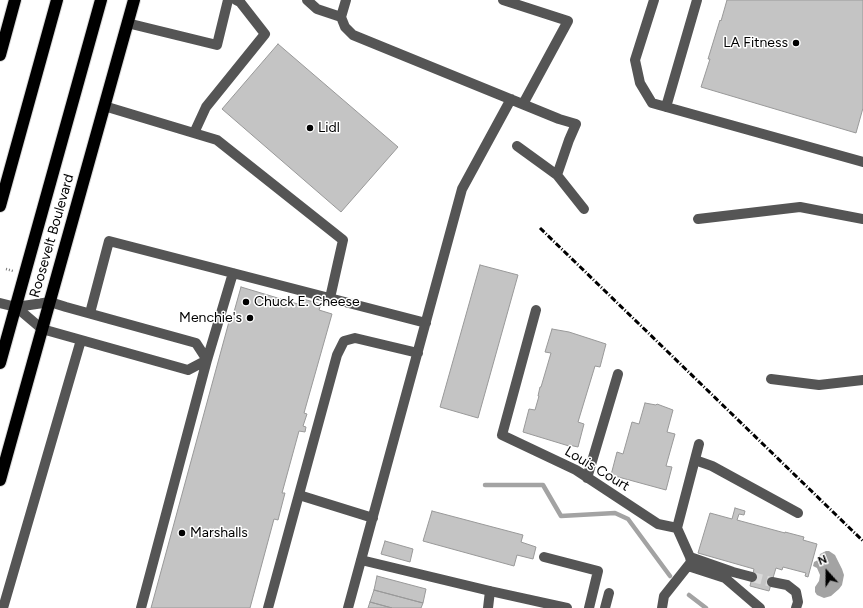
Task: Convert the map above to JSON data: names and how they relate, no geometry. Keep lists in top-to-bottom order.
{
  "streets": {
    "highway": ["Roosevelt Boulevard"],
    "street": ["Louis Court"]
  },
  "places": [
    "LA Fitness",
    "Lidl",
    "Chuck E. Cheese",
    "Menchie's",
    "Marshalls"
  ],
  "north": "top"
}
